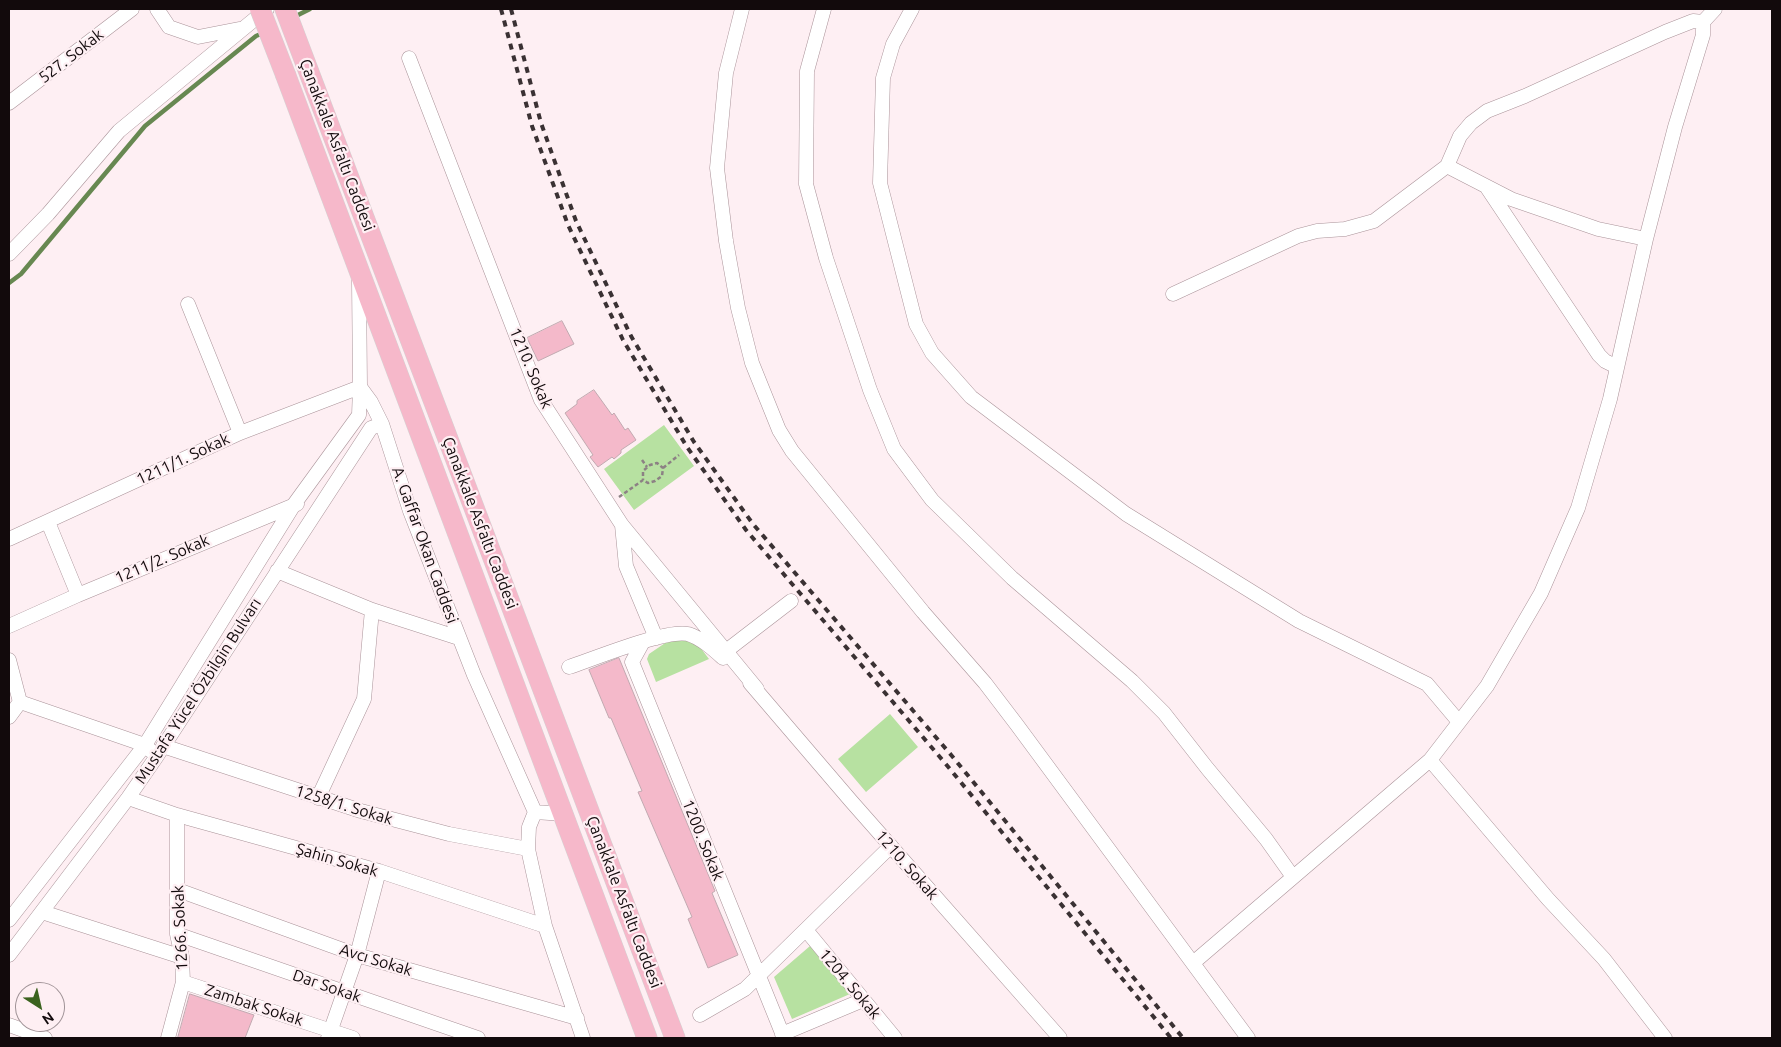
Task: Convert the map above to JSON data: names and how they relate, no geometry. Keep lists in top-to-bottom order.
{
  "streets": {
    "highway": ["Çanakkale Asfaltı Caddesi"],
    "street": [
      "527. Sokak",
      "1210. Sokak",
      "1211/1. Sokak",
      "A. Gaffar Okan Caddesi",
      "1211/2. Sokak",
      "Mustafa Yücel Özbilgin Bulvarı",
      "1258/1. Sokak",
      "1200. Sokak",
      "Şahin Sokak",
      "1266. Sokak",
      "Avcı Sokak",
      "1204. Sokak",
      "Dar Sokak",
      "Zambak Sokak"
    ]
  },
  "crossings": [
    ["1210. Sokak", "1200. Sokak"],
    ["1211/1. Sokak", "A. Gaffar Okan Caddesi"],
    ["A. Gaffar Okan Caddesi", "Mustafa Yücel Özbilgin Bulvarı"],
    ["1211/2. Sokak", "Mustafa Yücel Özbilgin Bulvarı"],
    ["Mustafa Yücel Özbilgin Bulvarı", "1258/1. Sokak"],
    ["Mustafa Yücel Özbilgin Bulvarı", "Şahin Sokak"],
    ["Şahin Sokak", "1266. Sokak"],
    ["1266. Sokak", "Avcı Sokak"],
    ["1266. Sokak", "Dar Sokak"],
    ["1266. Sokak", "Zambak Sokak"]
  ],
  "north": "bottom right"
}
